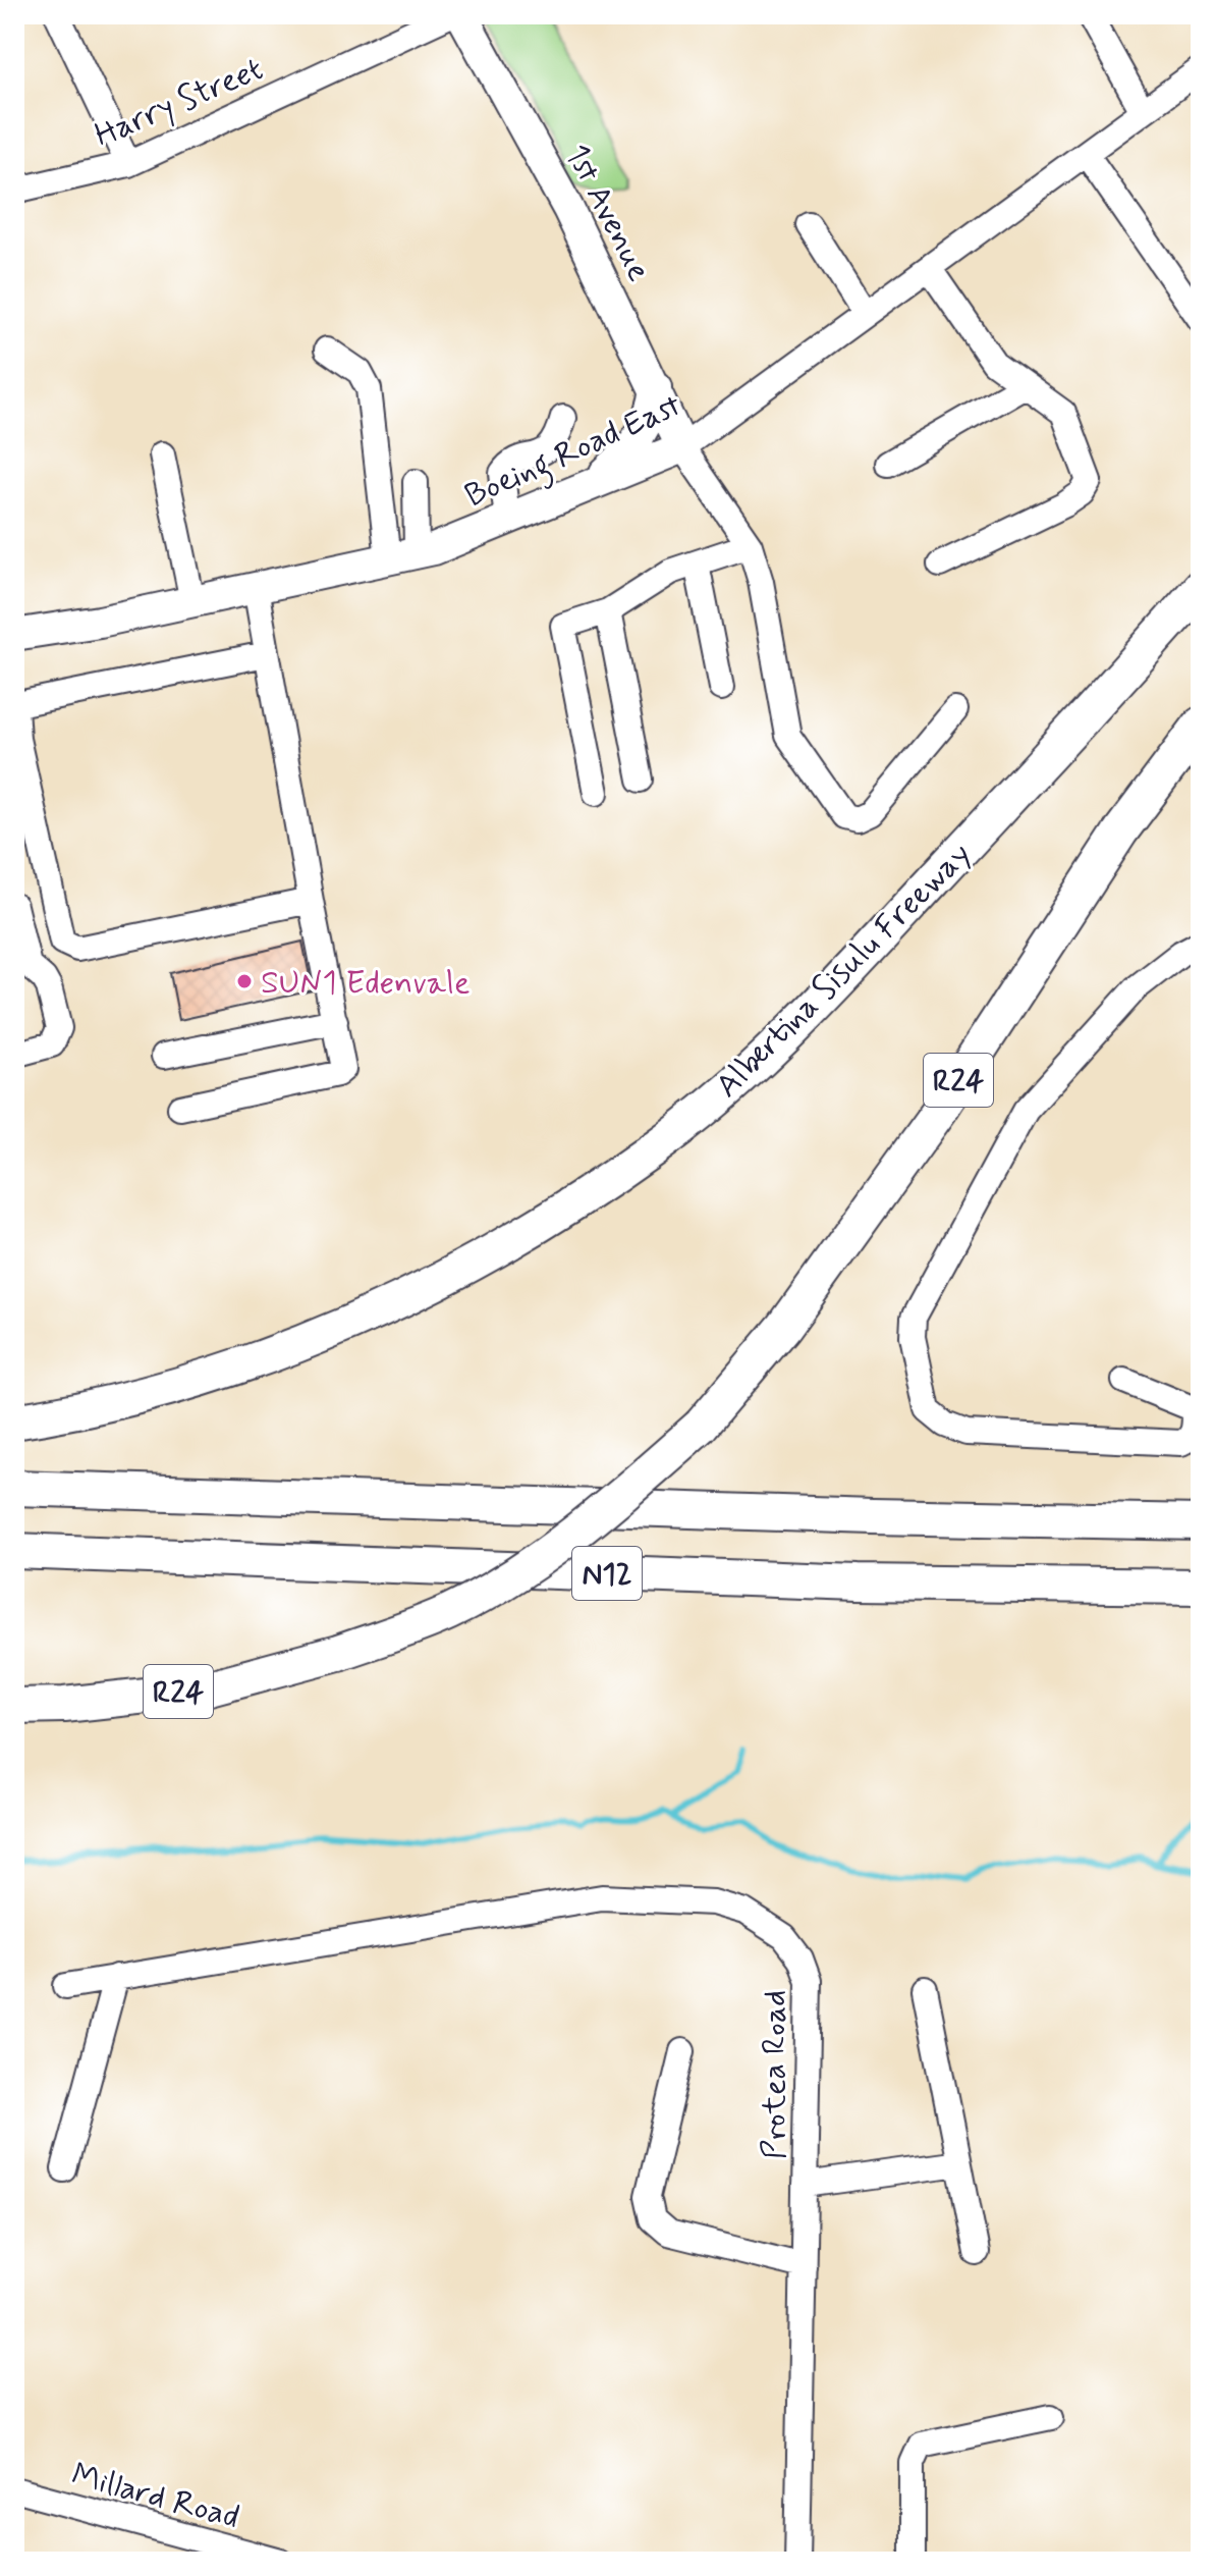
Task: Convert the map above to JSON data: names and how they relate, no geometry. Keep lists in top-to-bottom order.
{
  "streets": {
    "highway": ["Albertina Sisulu Freeway", "R24", "N12"],
    "main road": ["1st Avenue", "Boeing Road East"],
    "street": ["Harry Street", "Protea Road", "Millard Road"]
  },
  "crossings": [
    ["1st Avenue", "Boeing Road East"]
  ],
  "places": ["SUN1 Edenvale"]
}
